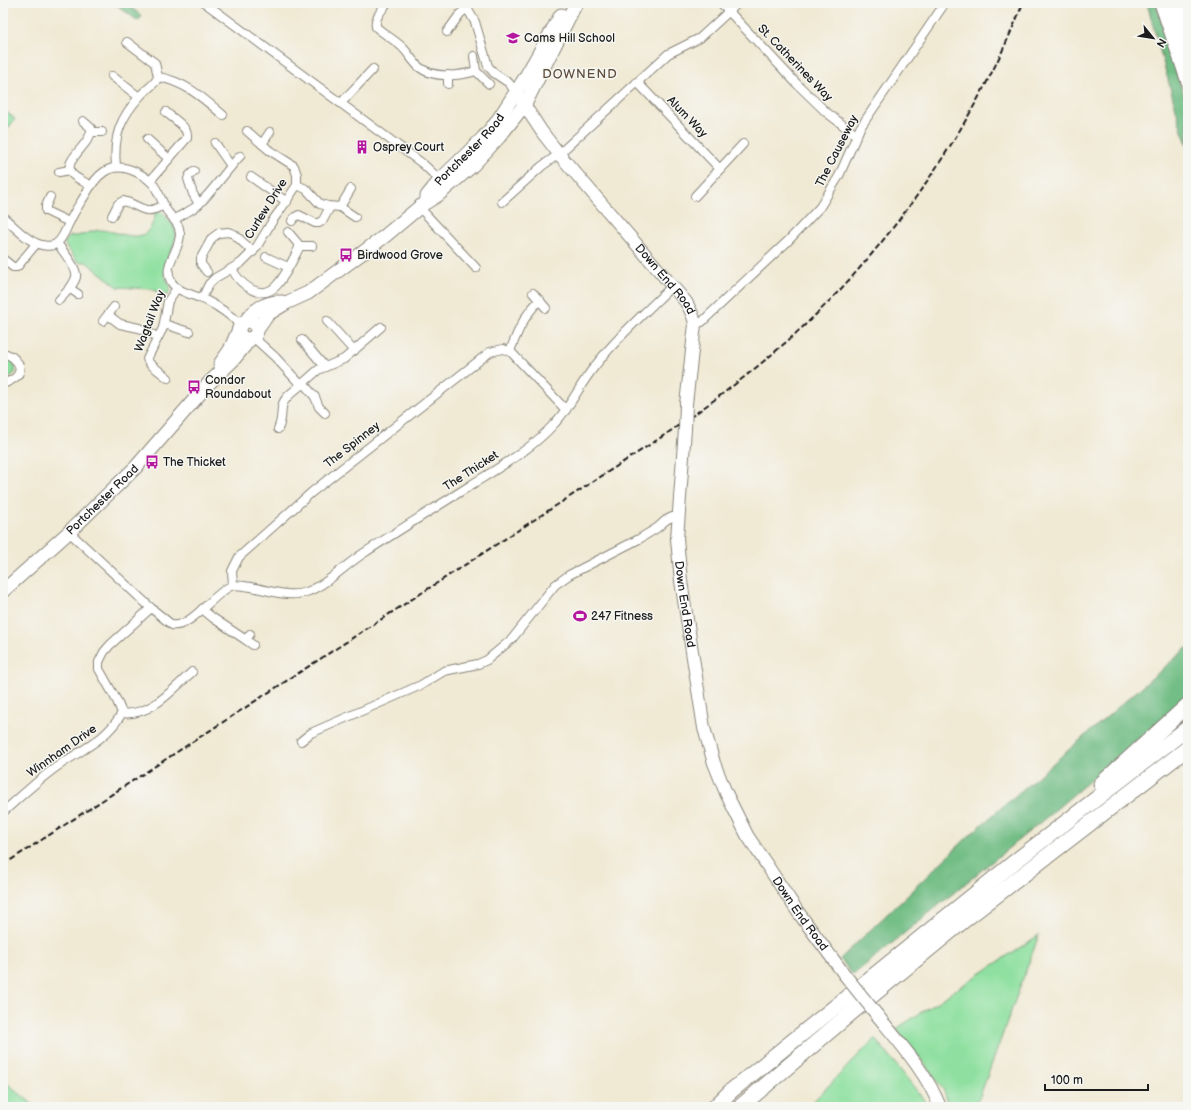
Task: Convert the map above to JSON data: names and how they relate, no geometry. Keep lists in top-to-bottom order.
{
  "streets": {
    "main road": ["Portchester Road"],
    "street": [
      "St. Catherines Way",
      "Alum Way",
      "The Causeway",
      "Curlew Drive",
      "Down End Road",
      "Wagtail Way",
      "The Spinney",
      "The Thicket",
      "Winnham Drive"
    ]
  },
  "crossings": [
    ["St. Catherines Way", "The Causeway"],
    ["Portchester Road", "Down End Road"],
    ["The Causeway", "Down End Road"],
    ["Down End Road", "The Thicket"],
    ["The Spinney", "The Thicket"]
  ],
  "districts": ["DOWNEND"],
  "places": {
    "school or university": ["Cams Hill School"],
    "building": ["Osprey Court"],
    "bus stop": ["Birdwood Grove", "Condor Roundabout", "The Thicket"],
    "sports": ["247 Fitness"]
  },
  "scale_bar": "100 m",
  "north": "bottom right"
}
